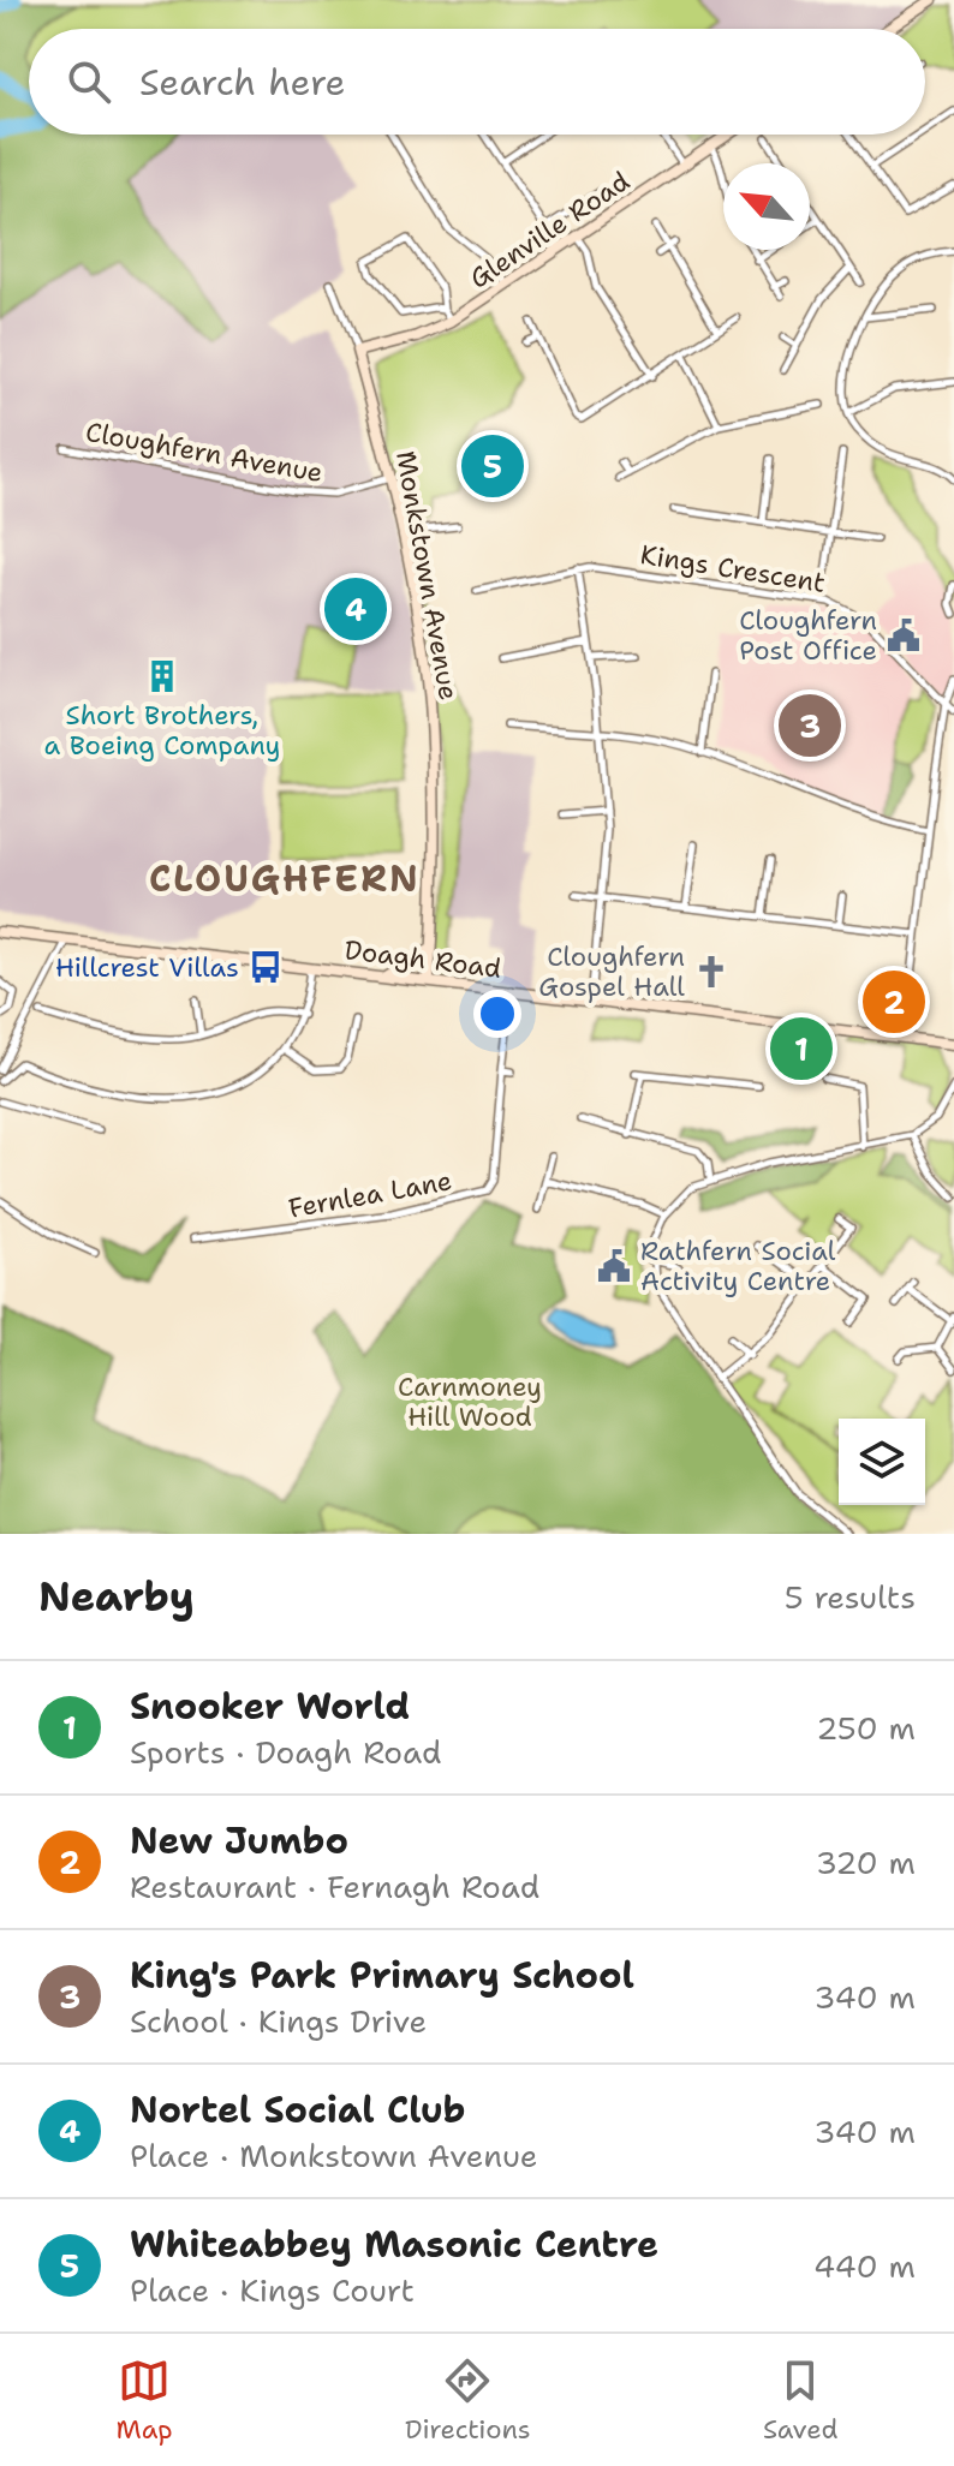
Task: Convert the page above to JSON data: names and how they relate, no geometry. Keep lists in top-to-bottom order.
{
  "streets": {
    "street": [
      "Glenville Road",
      "Cloughfern Avenue",
      "Kings Crescent",
      "Monkstown Avenue",
      "Doagh Road",
      "Fernlea Lane"
    ]
  },
  "crossings": [
    ["Glenville Road", "Monkstown Avenue"],
    ["Cloughfern Avenue", "Monkstown Avenue"],
    ["Monkstown Avenue", "Doagh Road"]
  ],
  "districts": ["CLOUGHFERN"],
  "parks": ["Carnmoney Hill Wood"],
  "places": {
    "public building": ["Cloughfern Post Office", "Rathfern Social Activity Centre"],
    "building": ["Short Brothers, a Boeing Company"],
    "bus stop": ["Hillcrest Villas"],
    "church": ["Cloughfern Gospel Hall"]
  },
  "north": "top left",
  "page": {
    "search": "Search here",
    "pins": [
      "5",
      "4",
      "3",
      "2",
      "1"
    ],
    "heading": ["Nearby", "5 results"],
    "list": [
      {
        "mark": "1",
        "name": "Snooker World",
        "note": "Sports · Doagh Road",
        "value": "250 m"
      },
      {
        "mark": "2",
        "name": "New Jumbo",
        "note": "Restaurant · Fernagh Road",
        "value": "320 m"
      },
      {
        "mark": "3",
        "name": "King's Park Primary School",
        "note": "School · Kings Drive",
        "value": "340 m"
      },
      {
        "mark": "4",
        "name": "Nortel Social Club",
        "note": "Place · Monkstown Avenue",
        "value": "340 m"
      },
      {
        "mark": "5",
        "name": "Whiteabbey Masonic Centre",
        "note": "Place · Kings Court",
        "value": "440 m"
      }
    ],
    "nav": ["Map", "Directions", "Saved"]
  }
}
